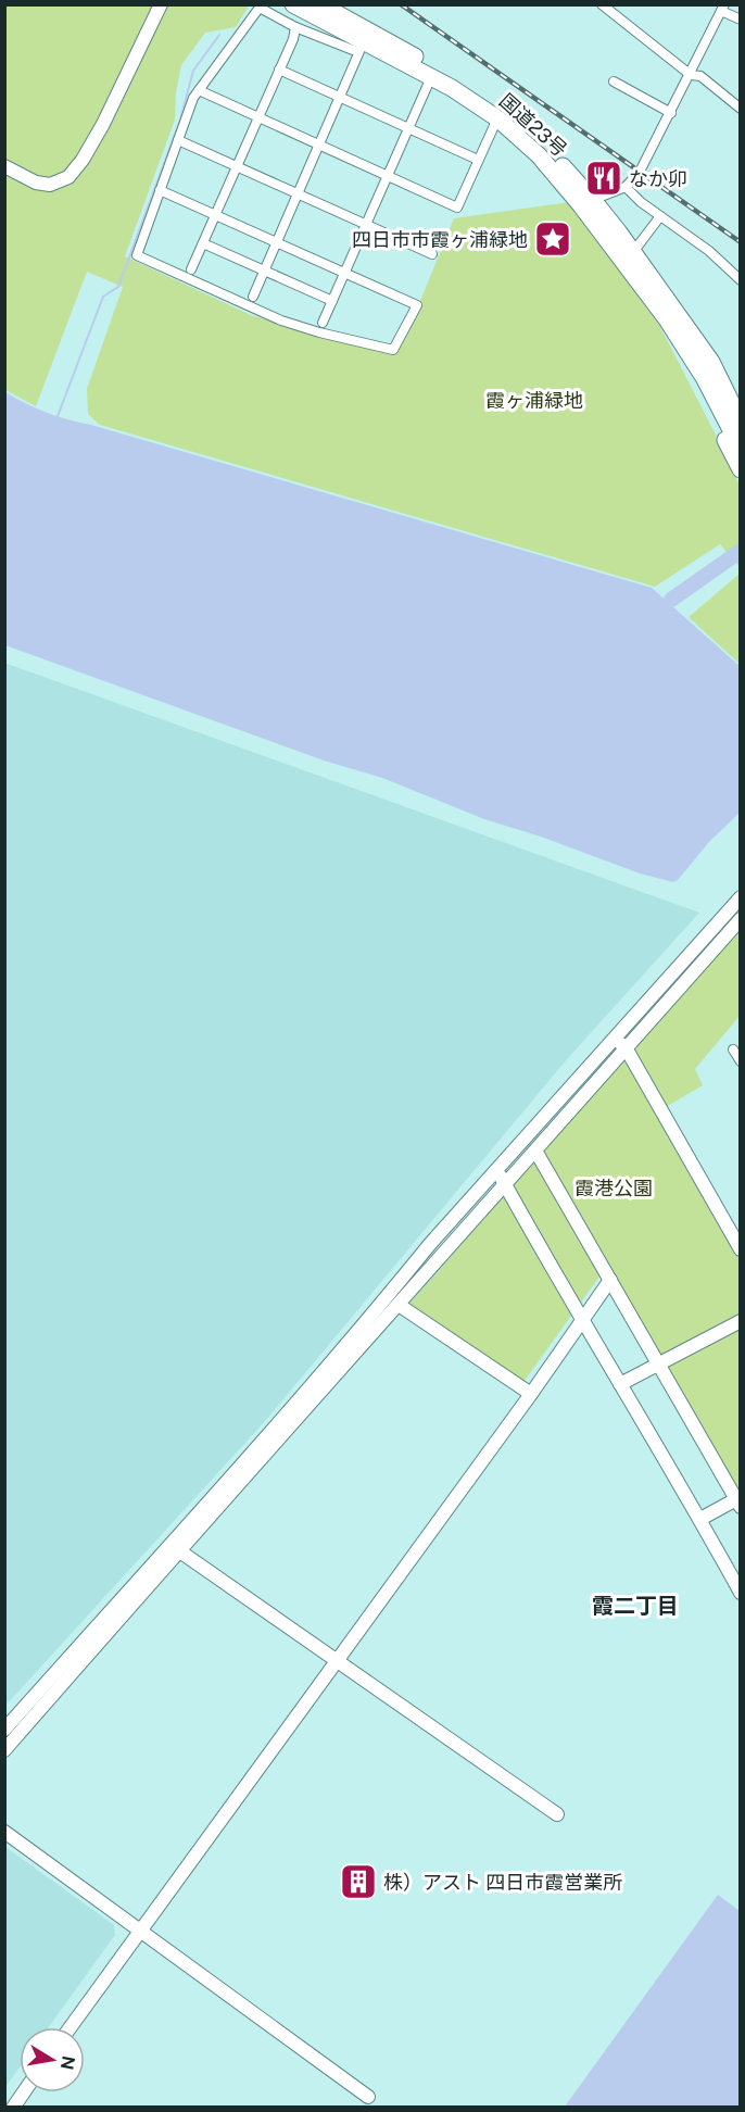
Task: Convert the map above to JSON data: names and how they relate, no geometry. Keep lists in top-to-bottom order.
{
  "streets": {
    "highway": ["国道23号"]
  },
  "districts": ["霞二丁目"],
  "parks": ["霞ヶ浦緑地", "霞港公園"],
  "places": {
    "restaurant": ["なか卯"],
    "place": ["四日市市霞ヶ浦緑地"],
    "building": ["株）アスト 四日市霞営業所"]
  },
  "north": "right"
}
